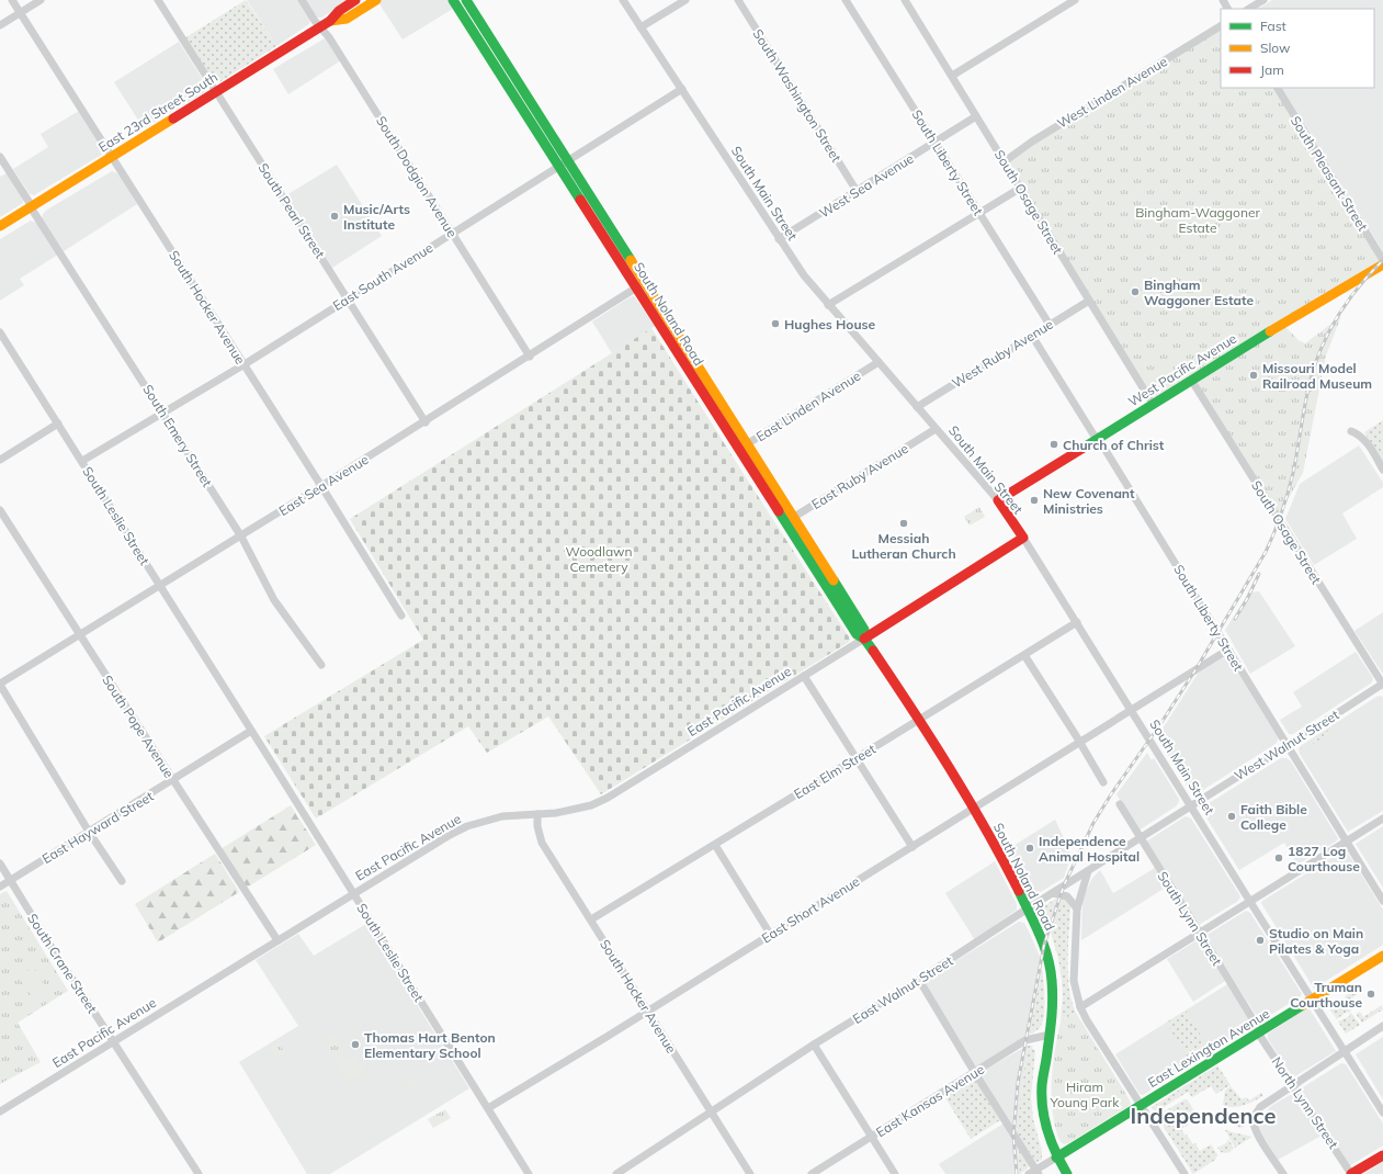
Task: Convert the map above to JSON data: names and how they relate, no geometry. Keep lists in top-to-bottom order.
{
  "streets": {
    "main road": [
      "East 23rd Street South",
      "South Main Street",
      "South Noland Road",
      "West Pacific Avenue",
      "East Pacific Avenue",
      "East Lexington Avenue"
    ],
    "street": [
      "West Linden Avenue",
      "South Washington Street",
      "South Liberty Street",
      "South Pleasant Street",
      "South Dodgion Avenue",
      "West Sea Avenue",
      "South Osage Street",
      "South Pearl Street",
      "East South Avenue",
      "South Hocker Avenue",
      "West Ruby Avenue",
      "East Linden Avenue",
      "South Emery Street",
      "East Ruby Avenue",
      "East Sea Avenue",
      "South Leslie Street",
      "South Pope Avenue",
      "West Walnut Street",
      "East Elm Street",
      "East Hayward Street",
      "East Short Avenue",
      "South Lynn Street",
      "South Crane Street",
      "East Walnut Street",
      "East Kansas Avenue",
      "North Lynn Street"
    ]
  },
  "crossings": [
    ["West Linden Avenue", "South Osage Street"],
    ["South Washington Street", "West Sea Avenue"],
    ["East 23rd Street South", "South Dodgion Avenue"],
    ["East 23rd Street South", "South Pearl Street"],
    ["East 23rd Street South", "South Hocker Avenue"],
    ["East 23rd Street South", "South Emery Street"],
    ["South Liberty Street", "West Sea Avenue"],
    ["South Liberty Street", "West Ruby Avenue"],
    ["South Liberty Street", "West Pacific Avenue"],
    ["South Liberty Street", "West Walnut Street"],
    ["South Liberty Street", "East Short Avenue"],
    ["South Dodgion Avenue", "East South Avenue"],
    ["South Dodgion Avenue", "East Sea Avenue"],
    ["West Sea Avenue", "South Main Street"],
    ["West Sea Avenue", "South Osage Street"],
    ["South Main Street", "East South Avenue"],
    ["South Main Street", "West Ruby Avenue"],
    ["South Main Street", "West Pacific Avenue"],
    ["South Main Street", "East Linden Avenue"],
    ["South Main Street", "East Ruby Avenue"],
    ["South Main Street", "East Pacific Avenue"],
    ["South Main Street", "West Walnut Street"],
    ["South Main Street", "East Elm Street"],
    ["South Main Street", "East Short Avenue"],
    ["South Main Street", "East Walnut Street"],
    ["South Main Street", "East Lexington Avenue"],
    ["South Osage Street", "West Ruby Avenue"],
    ["South Osage Street", "West Pacific Avenue"],
    ["South Osage Street", "West Walnut Street"],
    ["South Pearl Street", "East South Avenue"],
    ["South Pearl Street", "East Sea Avenue"],
    ["East South Avenue", "South Hocker Avenue"],
    ["East South Avenue", "South Noland Road"],
    ["East South Avenue", "South Emery Street"],
    ["East South Avenue", "South Leslie Street"],
    ["South Hocker Avenue", "East Sea Avenue"],
    ["South Hocker Avenue", "East Pacific Avenue"],
    ["South Hocker Avenue", "East Elm Street"],
    ["South Hocker Avenue", "East Short Avenue"],
    ["South Hocker Avenue", "East Walnut Street"],
    ["South Noland Road", "East Linden Avenue"],
    ["South Noland Road", "East Ruby Avenue"],
    ["South Noland Road", "East Sea Avenue"],
    ["South Noland Road", "East Pacific Avenue"],
    ["South Noland Road", "East Elm Street"],
    ["South Noland Road", "East Short Avenue"],
    ["South Noland Road", "East Walnut Street"],
    ["South Noland Road", "East Lexington Avenue"],
    ["South Noland Road", "East Kansas Avenue"],
    ["South Emery Street", "East Sea Avenue"],
    ["East Sea Avenue", "South Leslie Street"],
    ["East Sea Avenue", "South Pope Avenue"],
    ["South Leslie Street", "East Pacific Avenue"],
    ["South Leslie Street", "East Hayward Street"],
    ["South Leslie Street", "East Short Avenue"],
    ["East Pacific Avenue", "South Pope Avenue"],
    ["East Pacific Avenue", "South Crane Street"],
    ["South Pope Avenue", "East Hayward Street"],
    ["West Walnut Street", "East Walnut Street"],
    ["East Hayward Street", "South Crane Street"],
    ["South Lynn Street", "East Walnut Street"],
    ["South Lynn Street", "East Lexington Avenue"],
    ["South Lynn Street", "North Lynn Street"],
    ["East Lexington Avenue", "North Lynn Street"]
  ],
  "districts": ["Independence"],
  "parks": ["Bingham-Waggoner Estate", "Woodlawn Cemetery", "Hiram Young Park"],
  "places": [
    "Music/Arts Institute",
    "Bingham Waggoner Estate",
    "Hughes House",
    "Missouri Model Railroad Museum",
    "Church of Christ",
    "New Covenant Ministries",
    "Messiah Lutheran Church",
    "Faith Bible College",
    "Independence Animal Hospital",
    "1827 Log Courthouse",
    "Studio on Main Pilates & Yoga",
    "Truman Courthouse",
    "Thomas Hart Benton Elementary School"
  ],
  "legend": ["Fast", "Slow", "Jam"]
}
